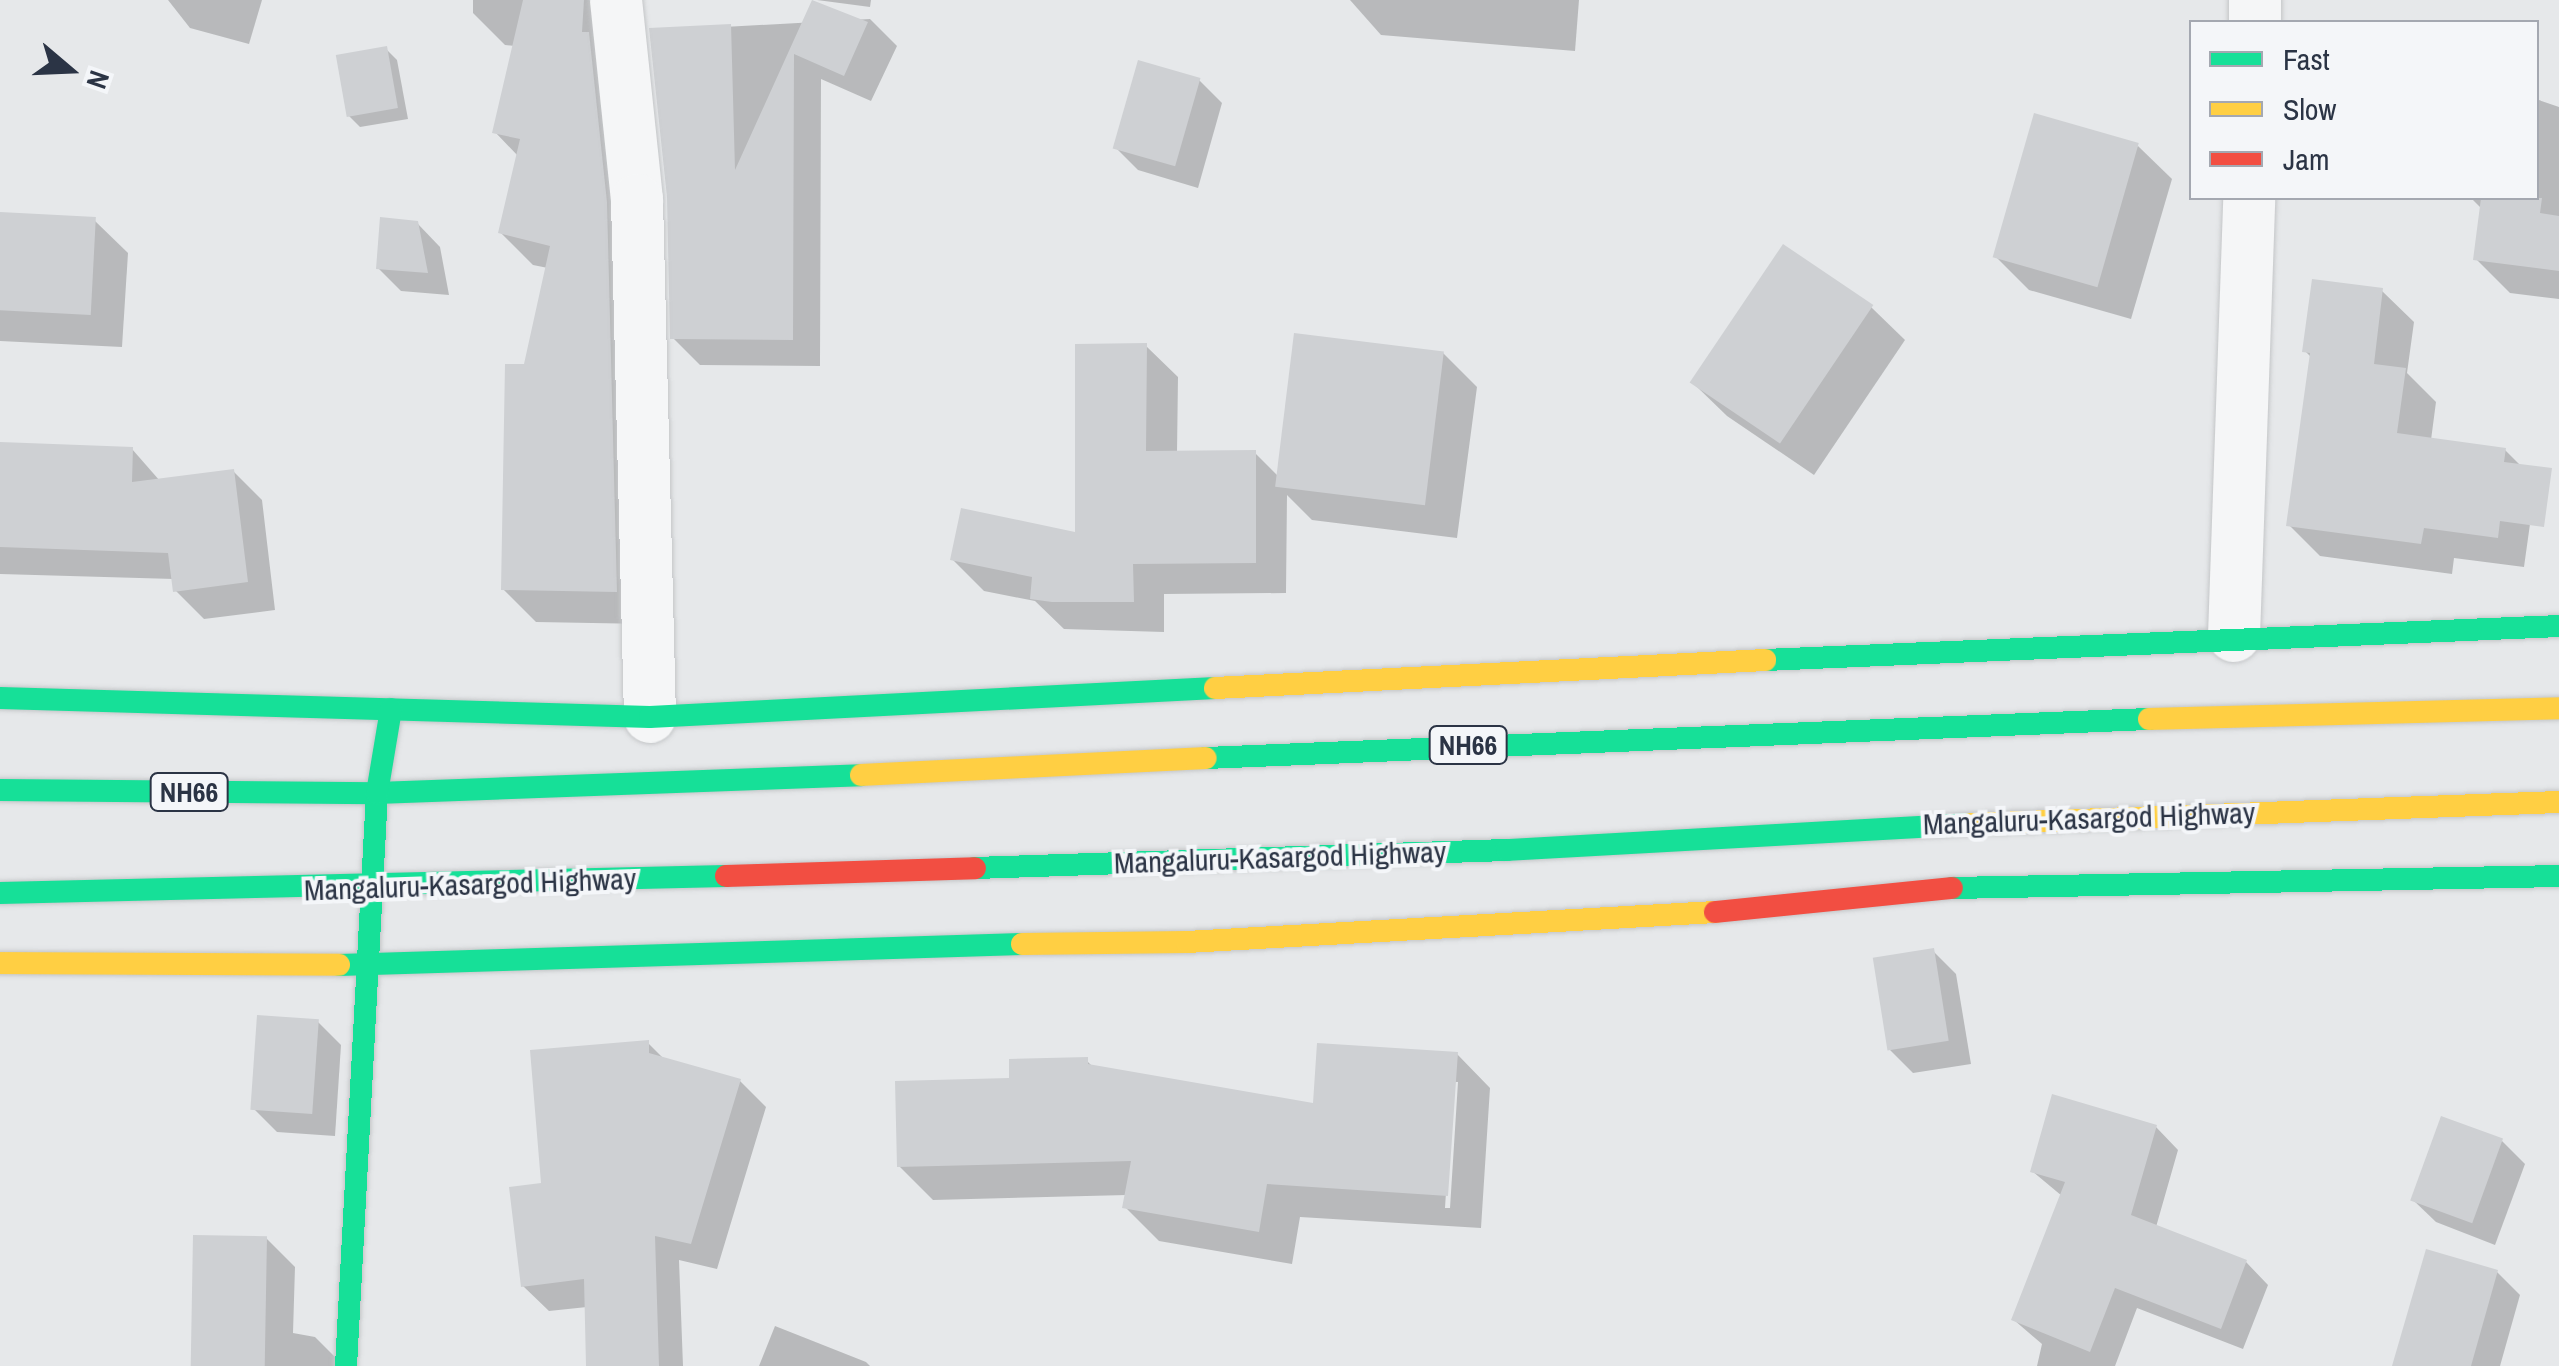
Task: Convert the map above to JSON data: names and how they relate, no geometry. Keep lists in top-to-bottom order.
{
  "streets": {
    "main road": ["NH66", "Mangaluru-Kasargod Highway"]
  },
  "legend": ["Fast", "Slow", "Jam"],
  "north": "right"
}
